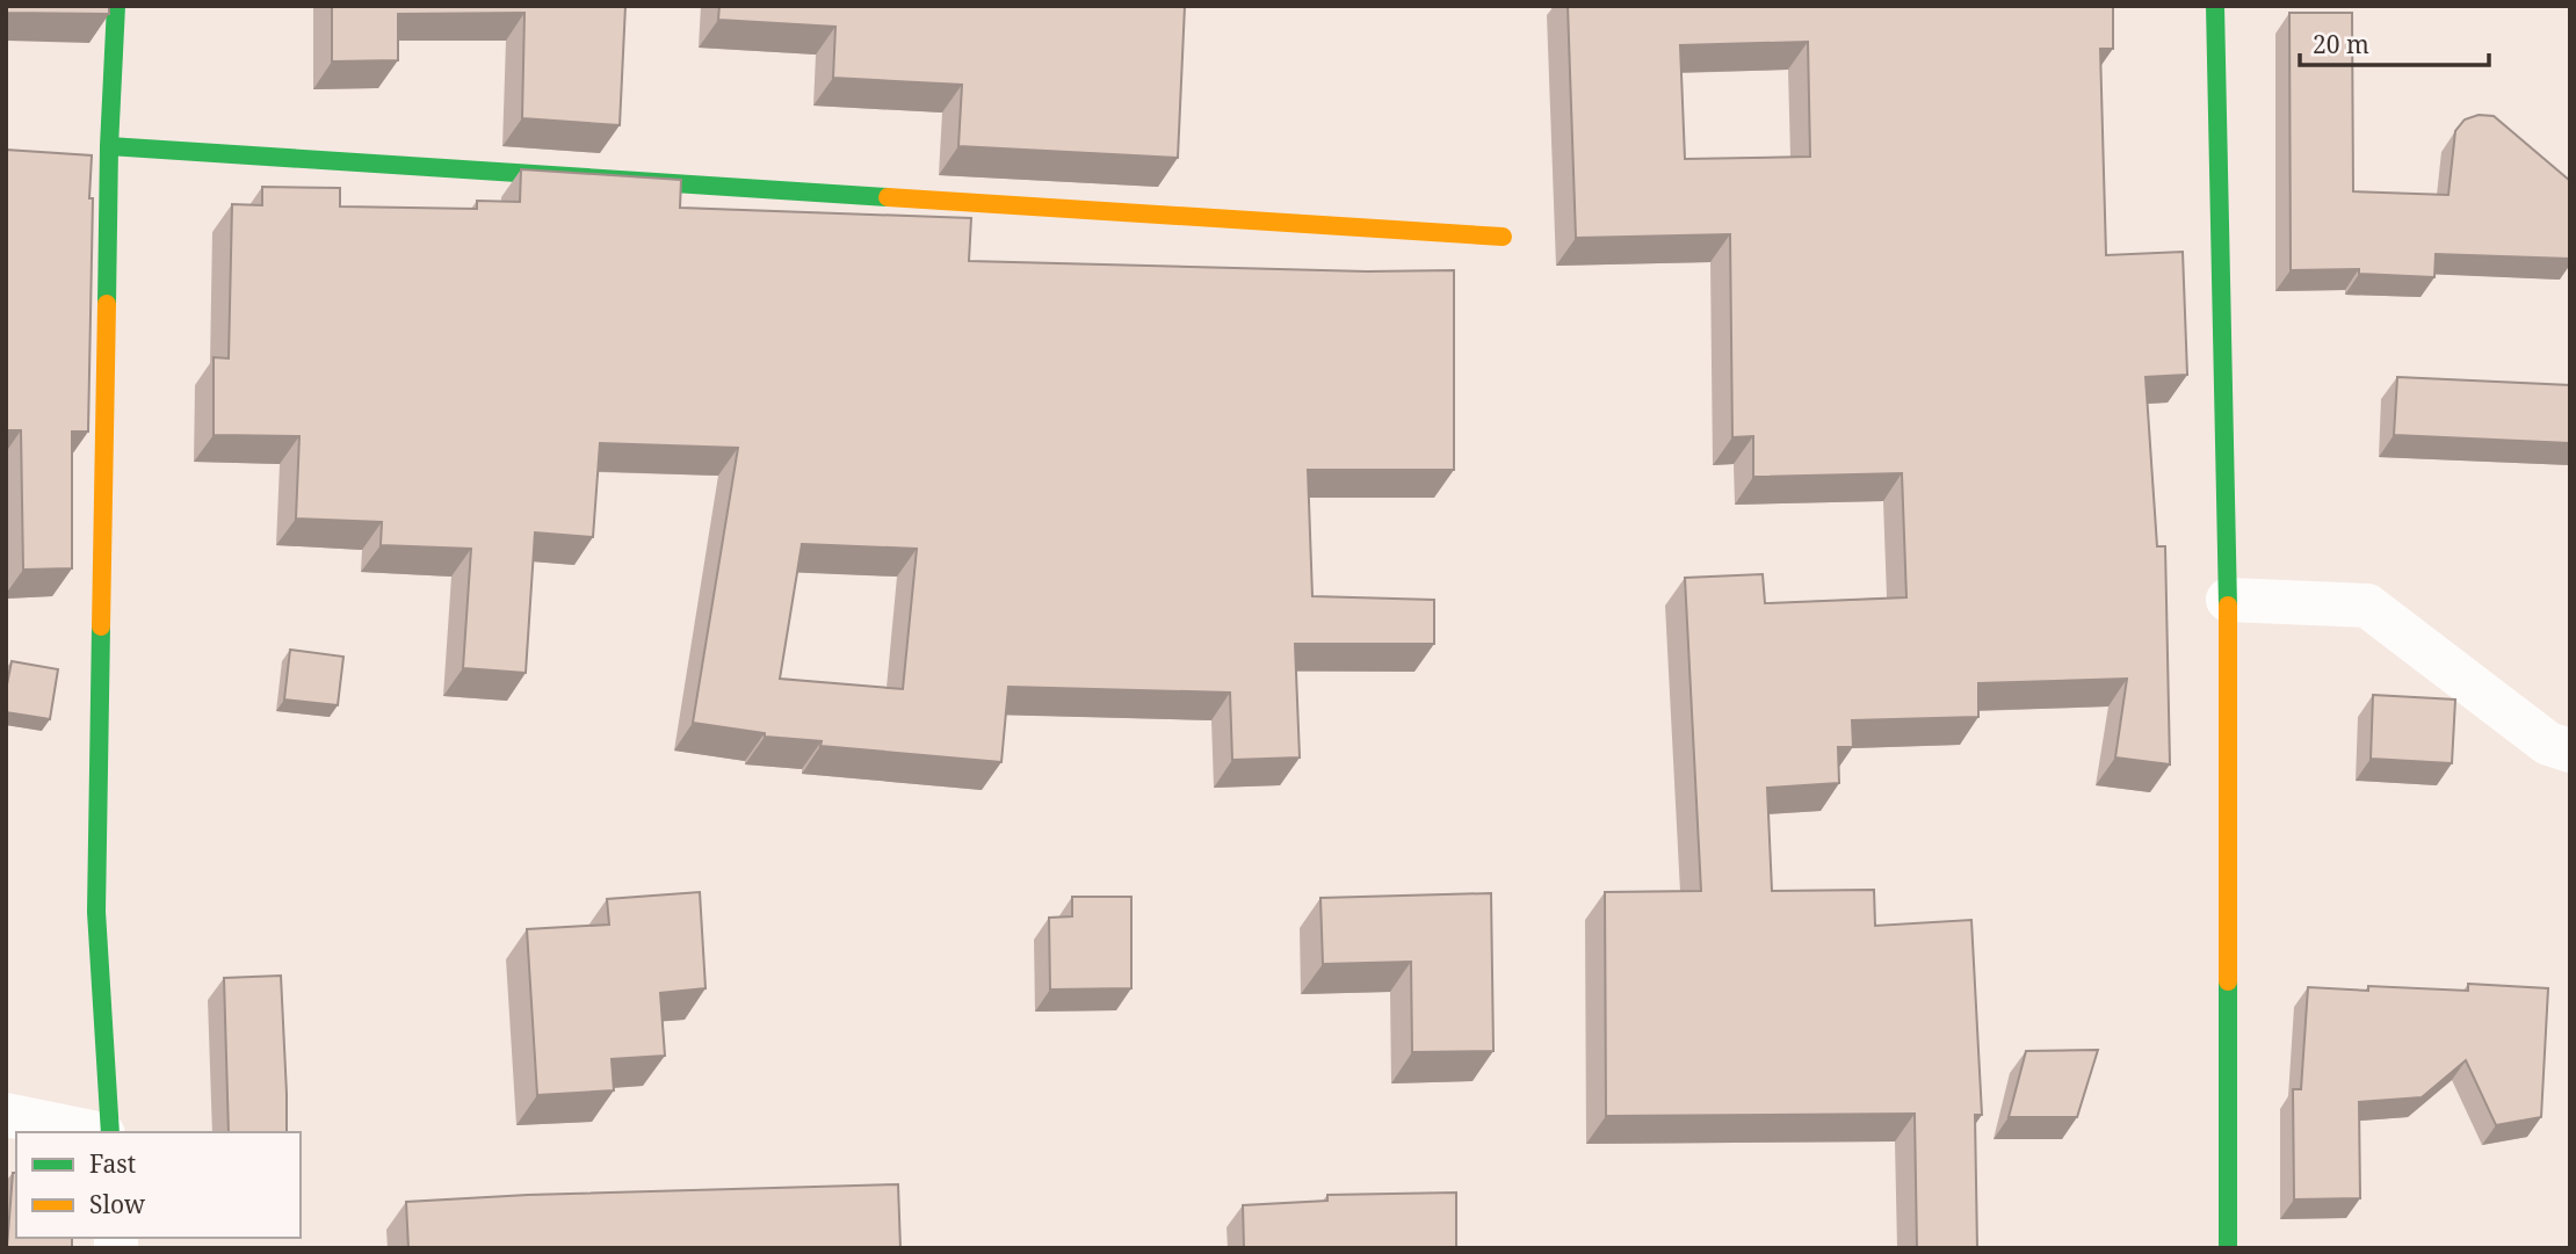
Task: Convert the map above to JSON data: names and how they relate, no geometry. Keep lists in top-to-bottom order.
{
  "legend": ["Fast", "Slow"],
  "scale_bar": "20 m"
}
